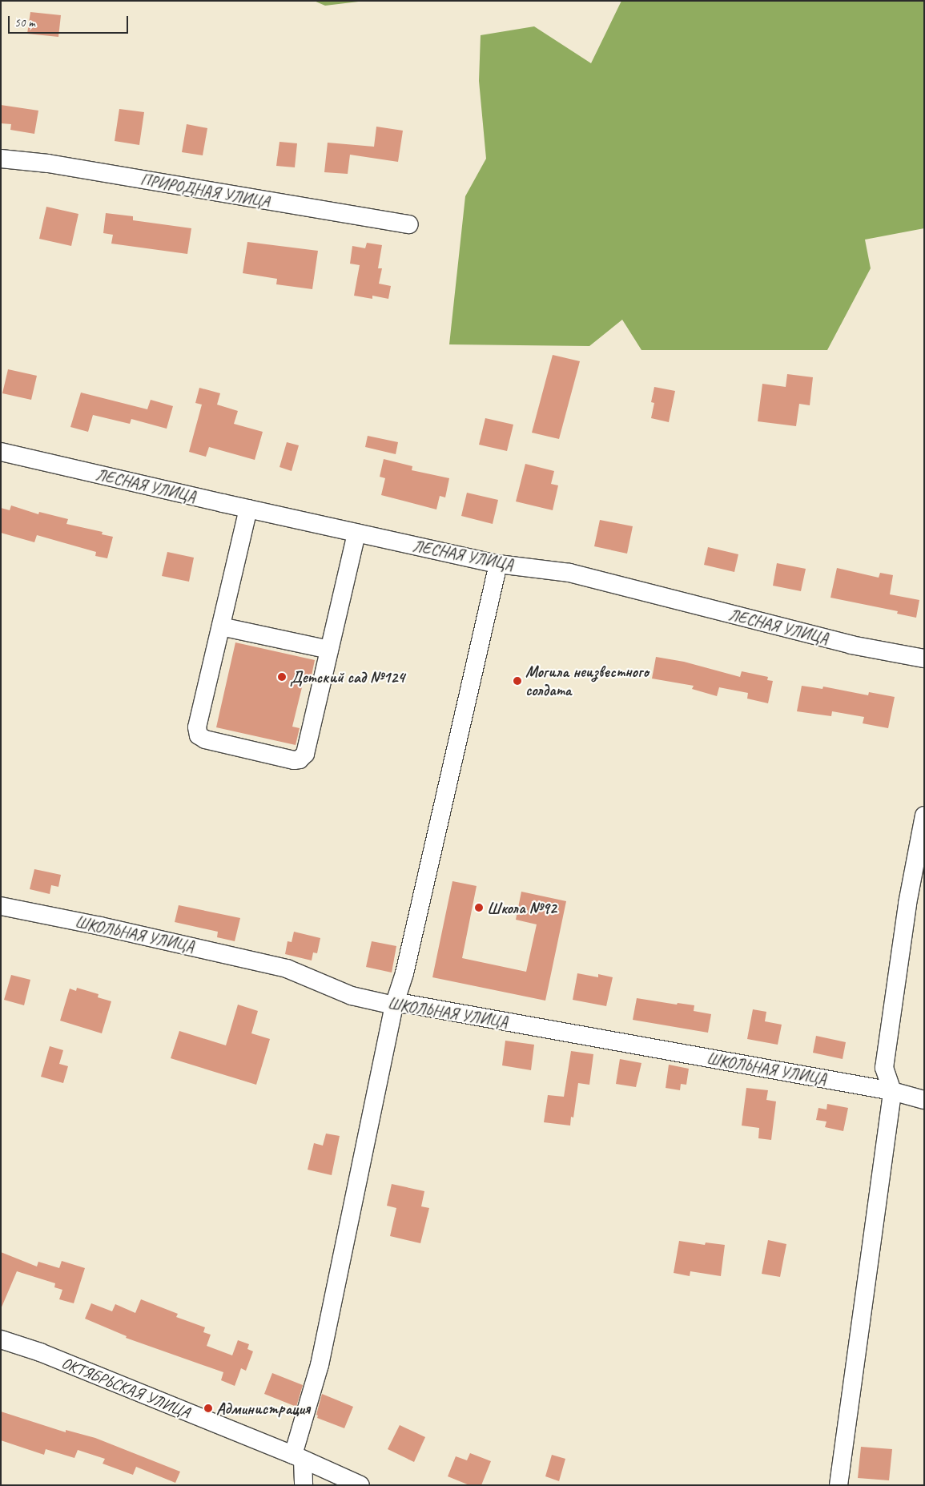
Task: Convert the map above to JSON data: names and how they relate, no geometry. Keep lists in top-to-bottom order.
{
  "streets": {
    "street": [
      "ПРИРОДНАЯ УЛИЦА",
      "ЛЕСНАЯ УЛИЦА",
      "ШКОЛЬНАЯ УЛИЦА",
      "ОКТЯБРЬСКАЯ УЛИЦА"
    ]
  },
  "places": [
    "Детский сад №124",
    "Могила неизвестного солдата",
    "Школа №92",
    "Администрация"
  ],
  "scale_bar": "50 m"
}
